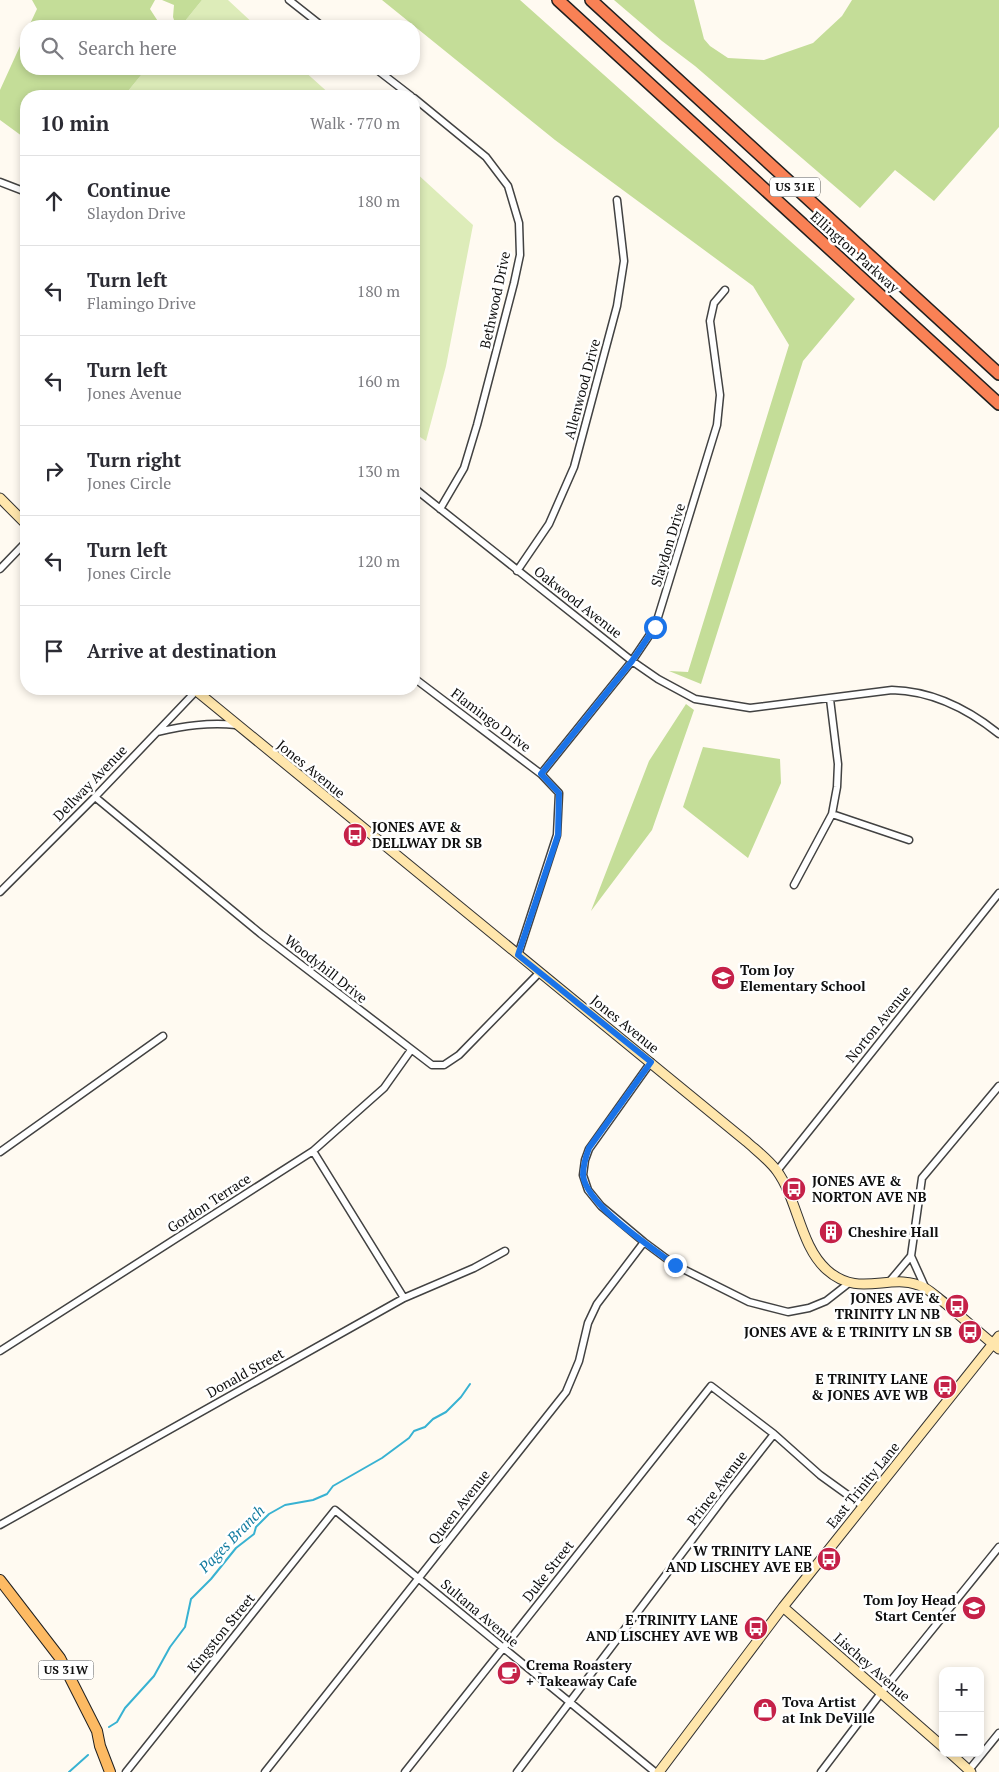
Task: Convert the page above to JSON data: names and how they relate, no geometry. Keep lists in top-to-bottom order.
{
  "streets": {
    "highway": ["US 31E", "Ellington Parkway"],
    "main road": ["US 31W"],
    "street": [
      "Bethwood Drive",
      "Allenwood Drive",
      "Slaydon Drive",
      "Oakwood Avenue",
      "Flamingo Drive",
      "Jones Avenue",
      "Dellway Avenue",
      "Woodyhill Drive",
      "Norton Avenue",
      "Gordon Terrace",
      "Donald Street",
      "East Trinity Lane",
      "Prince Avenue",
      "Queen Avenue",
      "Duke Street",
      "Sultana Avenue",
      "Kingston Street",
      "Lischey Avenue"
    ]
  },
  "crossings": [
    ["Bethwood Drive", "Oakwood Avenue"],
    ["Allenwood Drive", "Oakwood Avenue"],
    ["Slaydon Drive", "Oakwood Avenue"],
    ["Slaydon Drive", "Flamingo Drive"],
    ["Flamingo Drive", "Jones Avenue"],
    ["Jones Avenue", "Woodyhill Drive"],
    ["Jones Avenue", "Norton Avenue"],
    ["Jones Avenue", "East Trinity Lane"],
    ["Dellway Avenue", "Woodyhill Drive"],
    ["Woodyhill Drive", "Gordon Terrace"],
    ["East Trinity Lane", "Lischey Avenue"],
    ["Prince Avenue", "Duke Street"],
    ["Prince Avenue", "Sultana Avenue"],
    ["Queen Avenue", "Sultana Avenue"],
    ["Duke Street", "Sultana Avenue"],
    ["Sultana Avenue", "Kingston Street"]
  ],
  "water": ["Pages Branch"],
  "places": {
    "bus stop": [
      "JONES AVE & DELLWAY DR SB",
      "JONES AVE & NORTON AVE NB",
      "JONES AVE & TRINITY LN NB",
      "JONES AVE & E TRINITY LN SB",
      "E TRINITY LANE & JONES AVE WB",
      "W TRINITY LANE AND LISCHEY AVE EB",
      "E TRINITY LANE AND LISCHEY AVE WB"
    ],
    "school or university": ["Tom Joy Elementary School", "Tom Joy Head Start Center"],
    "building": ["Cheshire Hall"],
    "cafe": ["Crema Roastery + Takeaway Cafe"],
    "shop": ["Tova Artist at Ink DeVille"]
  },
  "page": {
    "search": "Search here",
    "heading": ["10 min", "Walk · 770 m"],
    "list": [
      ["Continue", "Slaydon Drive", "180 m"],
      ["Turn left", "Flamingo Drive", "180 m"],
      ["Turn left", "Jones Avenue", "160 m"],
      ["Turn right", "Jones Circle", "130 m"],
      ["Turn left", "Jones Circle", "120 m"],
      "Arrive at destination"
    ],
    "map_buttons": ["+", "−"]
  }
}
